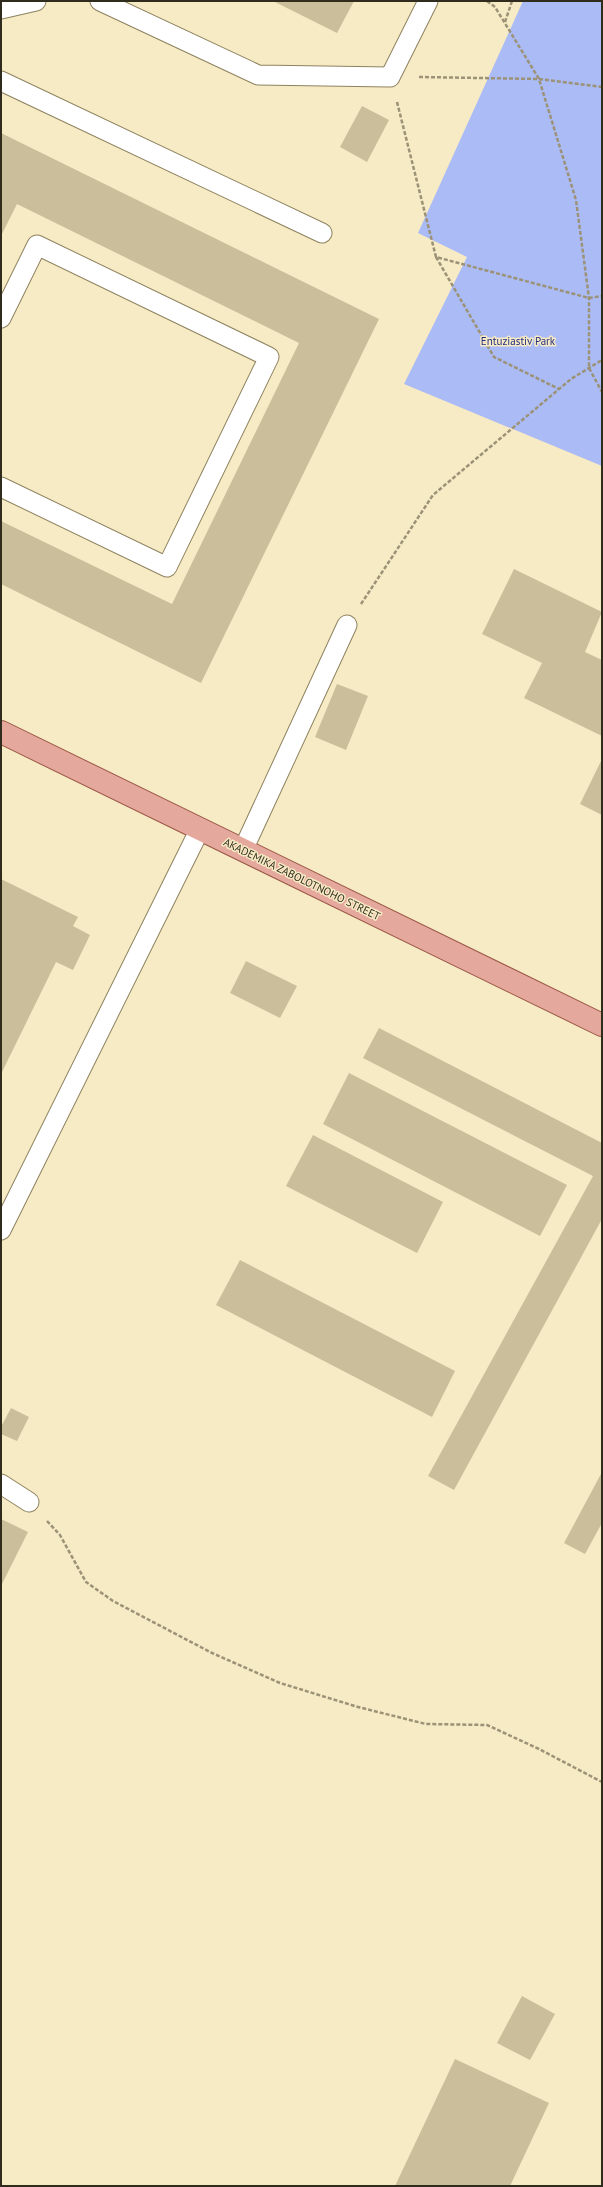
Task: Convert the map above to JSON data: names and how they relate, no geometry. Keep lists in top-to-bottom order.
{
  "streets": {
    "main road": ["AKADEMIKA ZABOLOTNOHO STREET"]
  },
  "parks": ["Entuziastiv Park"]
}
